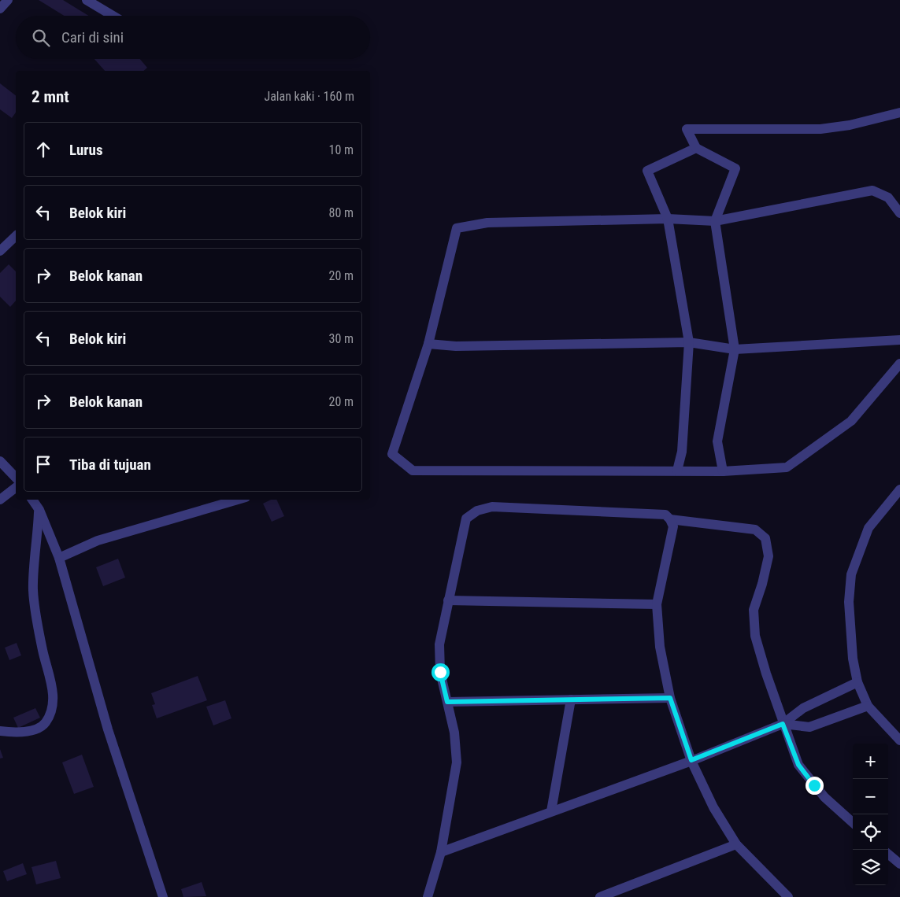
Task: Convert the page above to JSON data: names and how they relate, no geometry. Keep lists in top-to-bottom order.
{
  "page": {
    "search": "Cari di sini",
    "heading": ["2 mnt", "Jalan kaki · 160 m"],
    "list": [
      ["Lurus", "10 m"],
      ["Belok kiri", "80 m"],
      ["Belok kanan", "20 m"],
      ["Belok kiri", "30 m"],
      ["Belok kanan", "20 m"],
      "Tiba di tujuan"
    ],
    "map_buttons": ["+", "−"]
  }
}
